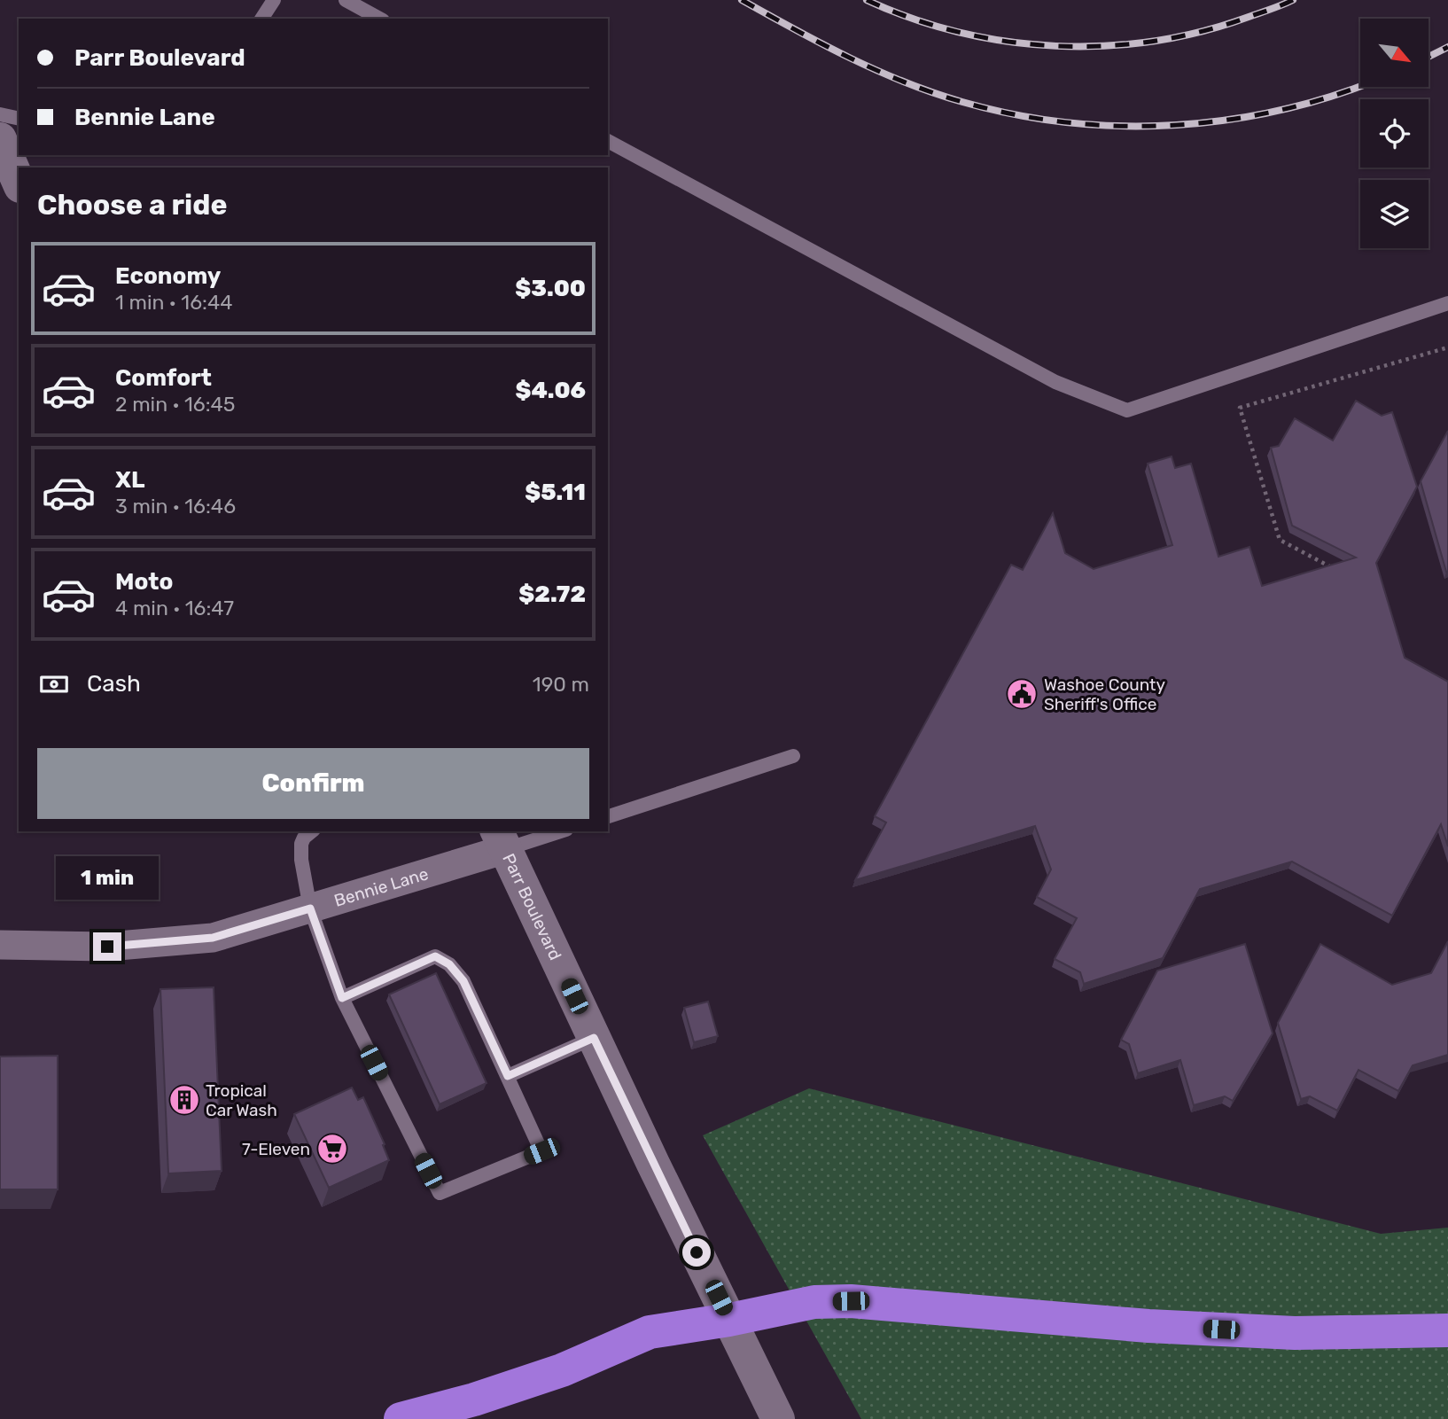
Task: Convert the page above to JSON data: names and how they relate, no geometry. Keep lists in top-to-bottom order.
{
  "streets": {
    "main road": ["Parr Boulevard"],
    "street": ["Bennie Lane"]
  },
  "crossings": [
    ["Bennie Lane", "Parr Boulevard"]
  ],
  "places": {
    "public building": ["Washoe County Sheriff's Office"],
    "building": ["Tropical Car Wash"],
    "supermarket": ["7-Eleven"]
  },
  "north": "bottom right",
  "page": {
    "banner": ["Parr Boulevard", "Bennie Lane"],
    "heading": "Choose a ride",
    "list": [
      {
        "name": "Economy",
        "note": "1 min · 16:44",
        "value": "$3.00"
      },
      {
        "name": "Comfort",
        "note": "2 min · 16:45",
        "value": "$4.06"
      },
      {
        "name": "XL",
        "note": "3 min · 16:46",
        "value": "$5.11"
      },
      {
        "name": "Moto",
        "note": "4 min · 16:47",
        "value": "$2.72"
      }
    ],
    "pay": ["Cash", "190 m"],
    "buttons": "Confirm",
    "bubble": "1 min"
  }
}
